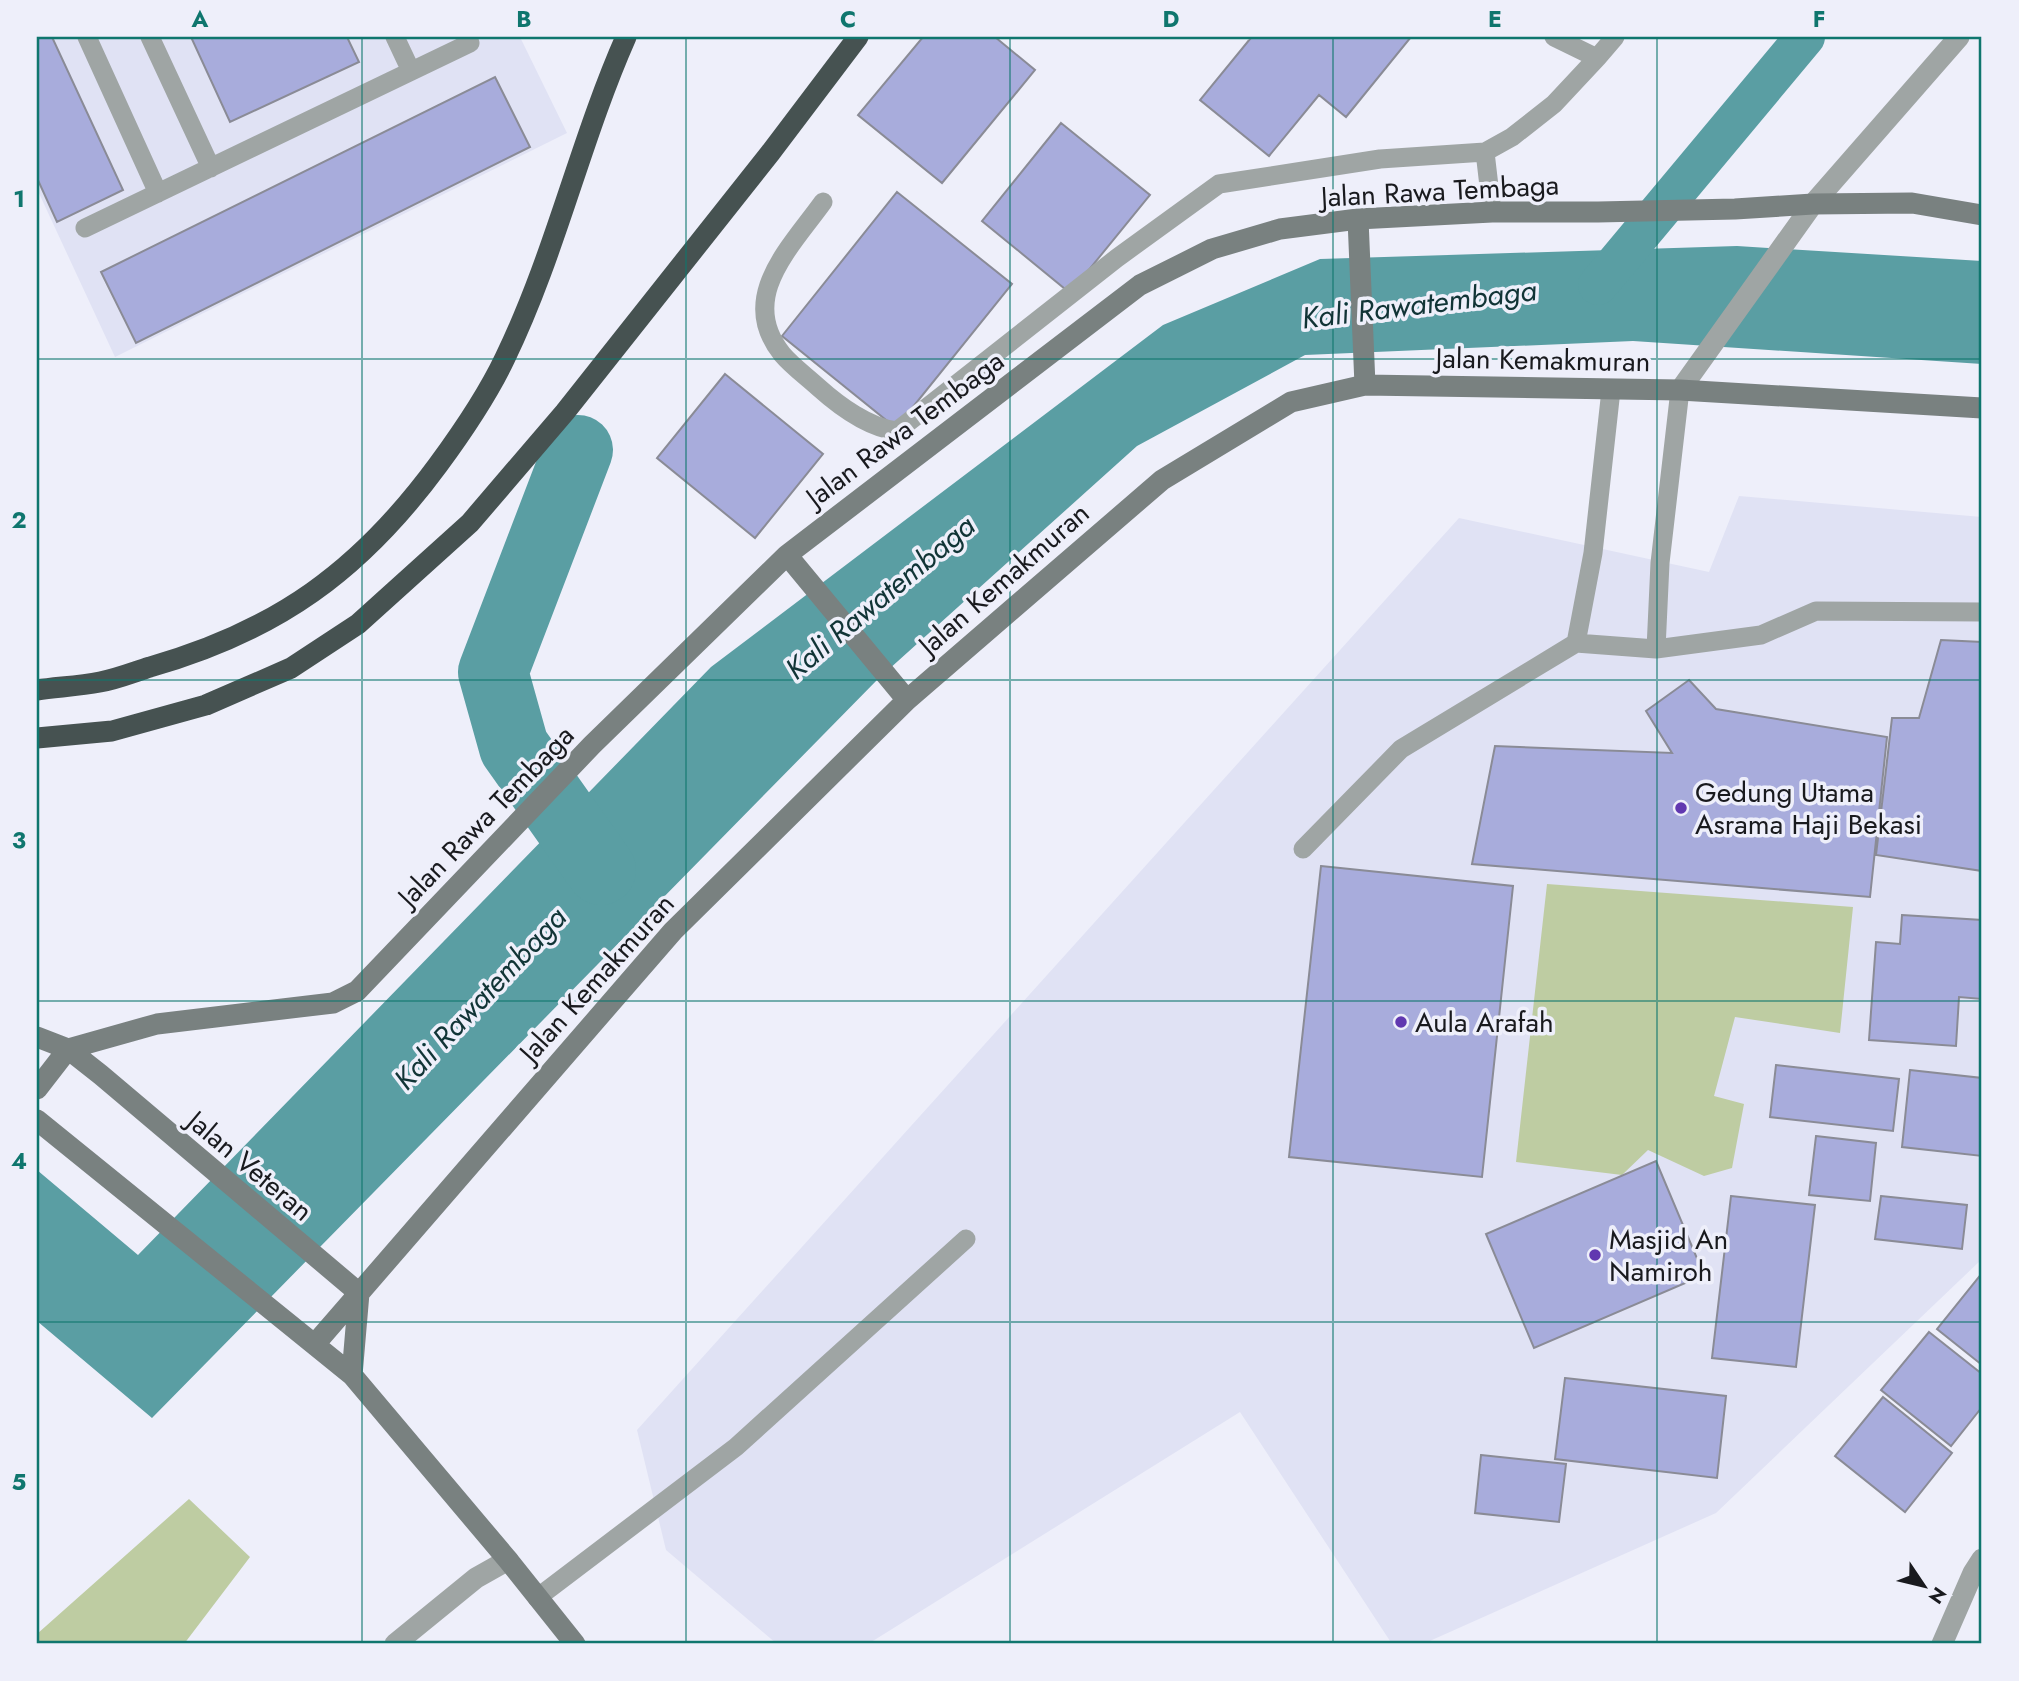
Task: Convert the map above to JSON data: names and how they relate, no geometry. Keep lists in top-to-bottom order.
{
  "streets": {
    "street": ["Jalan Rawa Tembaga", "Jalan Kemakmuran", "Jalan Veteran"]
  },
  "crossings": [
    ["Jalan Rawa Tembaga", "Jalan Veteran"],
    ["Jalan Kemakmuran", "Jalan Veteran"]
  ],
  "water": ["Kali Rawatembaga"],
  "places": ["Gedung Utama Asrama Haji Bekasi", "Aula Arafah", "Masjid An Namiroh"],
  "north": "bottom right",
  "grid": {
    "columns": [
      "A",
      "B",
      "C",
      "D",
      "E",
      "F"
    ],
    "rows": [
      "1",
      "2",
      "3",
      "4",
      "5"
    ]
  }
}
